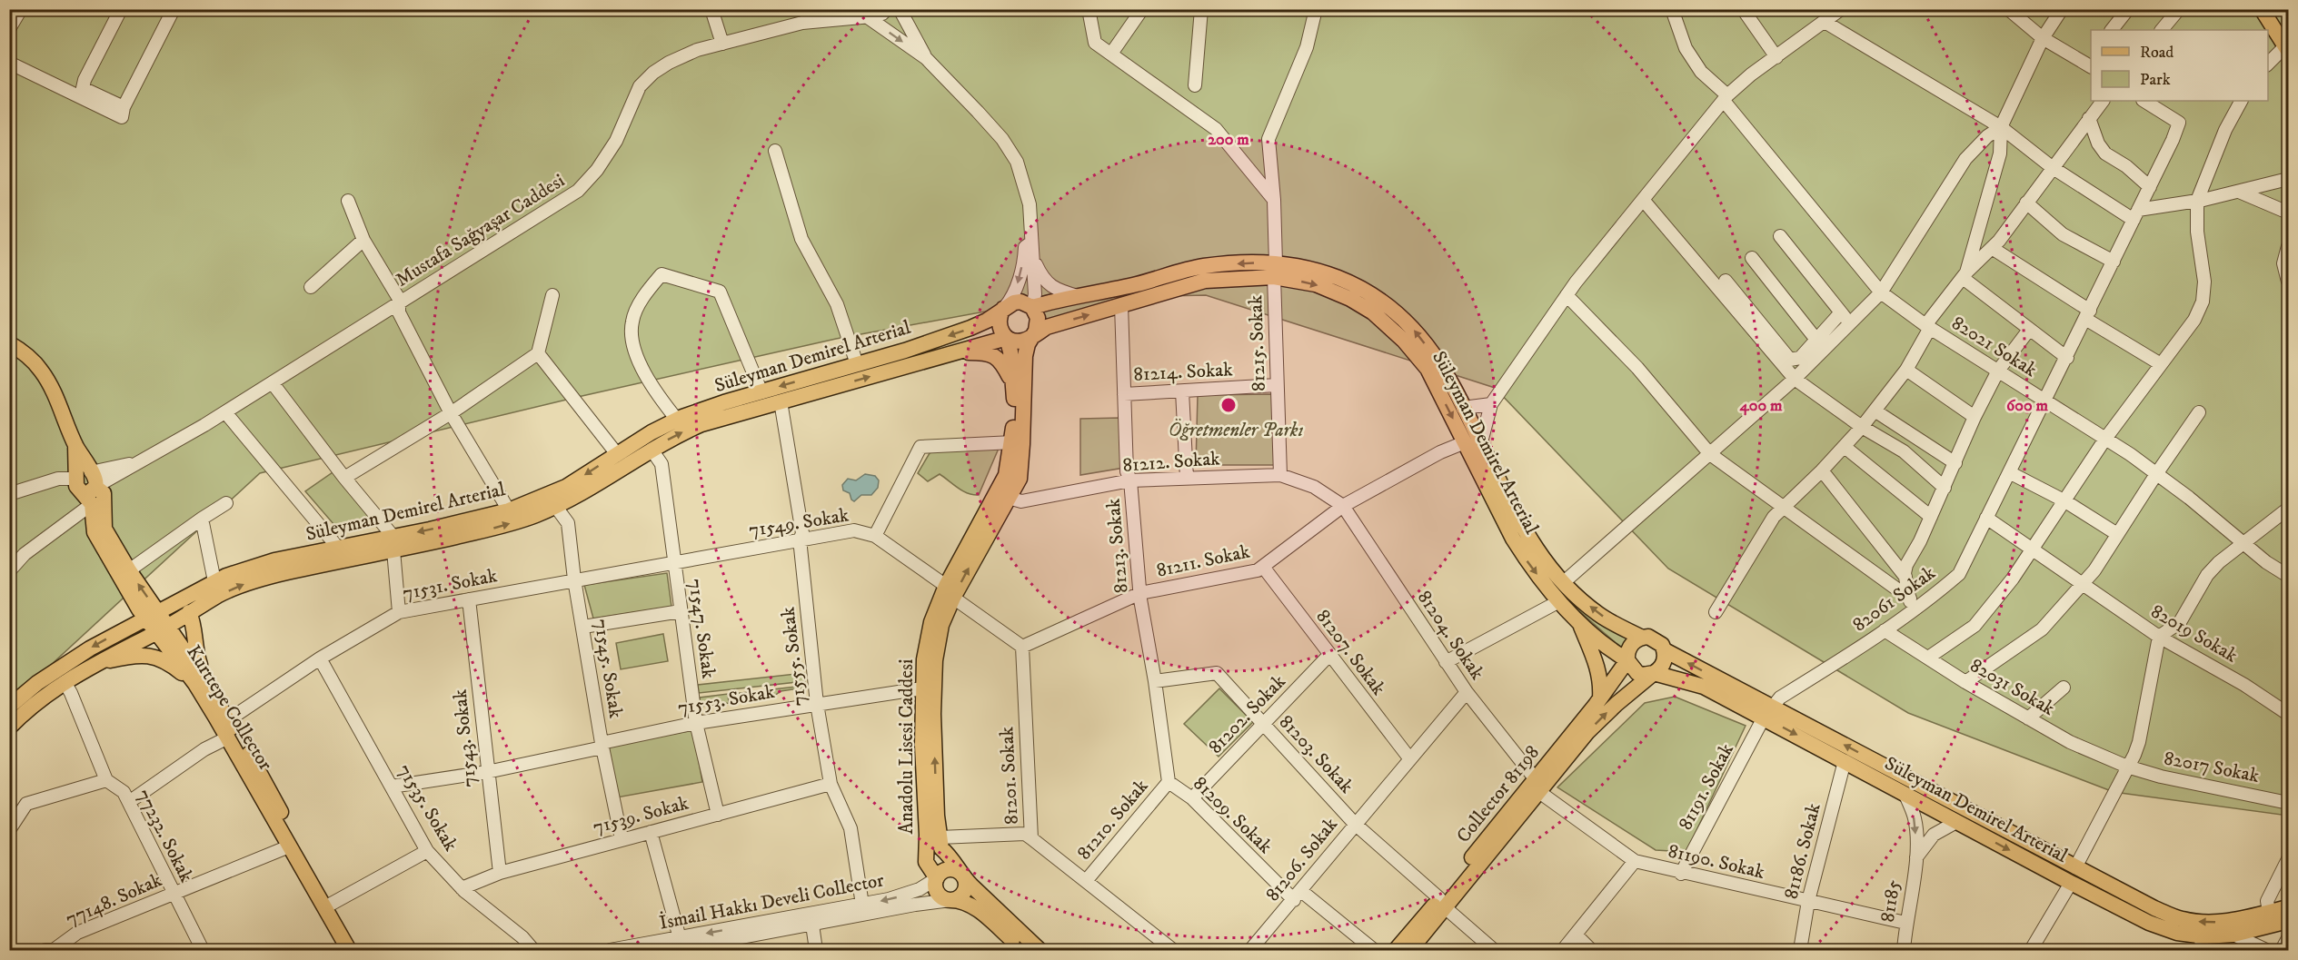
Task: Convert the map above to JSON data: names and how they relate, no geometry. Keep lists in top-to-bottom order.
{
  "streets": {
    "main road": [
      "Süleyman Demirel Arterial",
      "Kurttepe Collector",
      "Anadolu Lisesi Caddesi",
      "Collector 81198"
    ],
    "street": [
      "Mustafa Sağyaşar Caddesi",
      "81215. Sokak",
      "82021 Sokak",
      "81214. Sokak",
      "81212. Sokak",
      "71549. Sokak",
      "81213. Sokak",
      "81211. Sokak",
      "71531. Sokak",
      "82061 Sokak",
      "71547. Sokak",
      "82019 Sokak",
      "81204. Sokak",
      "81207. Sokak",
      "71555. Sokak",
      "71545. Sokak",
      "82031 Sokak",
      "71553. Sokak",
      "81202. Sokak",
      "71543. Sokak",
      "81203. Sokak",
      "82017 Sokak",
      "81201. Sokak",
      "81191. Sokak",
      "71535. Sokak",
      "71539. Sokak",
      "81209. Sokak",
      "81210. Sokak",
      "77232. Sokak",
      "81186. Sokak",
      "81206. Sokak",
      "81190. Sokak",
      "77148. Sokak",
      "İsmail Hakkı Develi Collector",
      "81185"
    ]
  },
  "crossings": [
    ["Mustafa Sağyaşar Caddesi", "Kurttepe Collector"],
    ["81215. Sokak", "Süleyman Demirel Arterial"],
    ["81215. Sokak", "81214. Sokak"],
    ["81215. Sokak", "81212. Sokak"],
    ["82021 Sokak", "82061 Sokak"],
    ["Süleyman Demirel Arterial", "81213. Sokak"],
    ["Süleyman Demirel Arterial", "81211. Sokak"],
    ["Süleyman Demirel Arterial", "82061 Sokak"],
    ["Süleyman Demirel Arterial", "71547. Sokak"],
    ["Süleyman Demirel Arterial", "71555. Sokak"],
    ["Süleyman Demirel Arterial", "71545. Sokak"],
    ["Süleyman Demirel Arterial", "Kurttepe Collector"],
    ["Süleyman Demirel Arterial", "Anadolu Lisesi Caddesi"],
    ["Süleyman Demirel Arterial", "81191. Sokak"],
    ["Süleyman Demirel Arterial", "Collector 81198"],
    ["Süleyman Demirel Arterial", "77232. Sokak"],
    ["Süleyman Demirel Arterial", "81186. Sokak"],
    ["Süleyman Demirel Arterial", "81185"],
    ["81214. Sokak", "81213. Sokak"],
    ["81212. Sokak", "81213. Sokak"],
    ["81212. Sokak", "81211. Sokak"],
    ["81212. Sokak", "81204. Sokak"],
    ["81212. Sokak", "Anadolu Lisesi Caddesi"],
    ["71549. Sokak", "71531. Sokak"],
    ["71549. Sokak", "71547. Sokak"],
    ["71549. Sokak", "71555. Sokak"],
    ["71549. Sokak", "Anadolu Lisesi Caddesi"],
    ["81213. Sokak", "81211. Sokak"],
    ["81213. Sokak", "81203. Sokak"],
    ["81213. Sokak", "81209. Sokak"],
    ["81213. Sokak", "81210. Sokak"],
    ["81211. Sokak", "81204. Sokak"],
    ["81211. Sokak", "81207. Sokak"],
    ["81211. Sokak", "81201. Sokak"],
    ["71531. Sokak", "71547. Sokak"],
    ["71531. Sokak", "71545. Sokak"],
    ["71531. Sokak", "Kurttepe Collector"],
    ["71531. Sokak", "71543. Sokak"],
    ["71531. Sokak", "71535. Sokak"],
    ["82061 Sokak", "82019 Sokak"],
    ["82061 Sokak", "82031 Sokak"],
    ["82061 Sokak", "81191. Sokak"],
    ["71547. Sokak", "71553. Sokak"],
    ["71547. Sokak", "71539. Sokak"],
    ["81204. Sokak", "Collector 81198"],
    ["81204. Sokak", "81206. Sokak"],
    ["81204. Sokak", "81190. Sokak"],
    ["81207. Sokak", "81202. Sokak"],
    ["81207. Sokak", "81206. Sokak"],
    ["71555. Sokak", "71553. Sokak"],
    ["71555. Sokak", "71539. Sokak"],
    ["71555. Sokak", "İsmail Hakkı Develi Collector"],
    ["71545. Sokak", "71553. Sokak"],
    ["71545. Sokak", "71539. Sokak"],
    ["82031 Sokak", "82017 Sokak"],
    ["71553. Sokak", "71543. Sokak"],
    ["71553. Sokak", "Anadolu Lisesi Caddesi"],
    ["71553. Sokak", "71535. Sokak"],
    ["Kurttepe Collector", "77148. Sokak"],
    ["81202. Sokak", "81203. Sokak"],
    ["81202. Sokak", "81209. Sokak"],
    ["71543. Sokak", "71539. Sokak"],
    ["Anadolu Lisesi Caddesi", "İsmail Hakkı Develi Collector"],
    ["81203. Sokak", "Collector 81198"],
    ["81203. Sokak", "81206. Sokak"],
    ["81201. Sokak", "81210. Sokak"],
    ["81191. Sokak", "81190. Sokak"],
    ["Collector 81198", "81190. Sokak"],
    ["71535. Sokak", "71539. Sokak"],
    ["81209. Sokak", "81210. Sokak"],
    ["81209. Sokak", "81206. Sokak"],
    ["77232. Sokak", "77148. Sokak"],
    ["81186. Sokak", "81190. Sokak"],
    ["81190. Sokak", "81185"]
  ],
  "parks": ["Öğretmenler Parkı"],
  "legend": ["Road", "Park"],
  "rings": ["200 m", "400 m", "600 m"]
}
